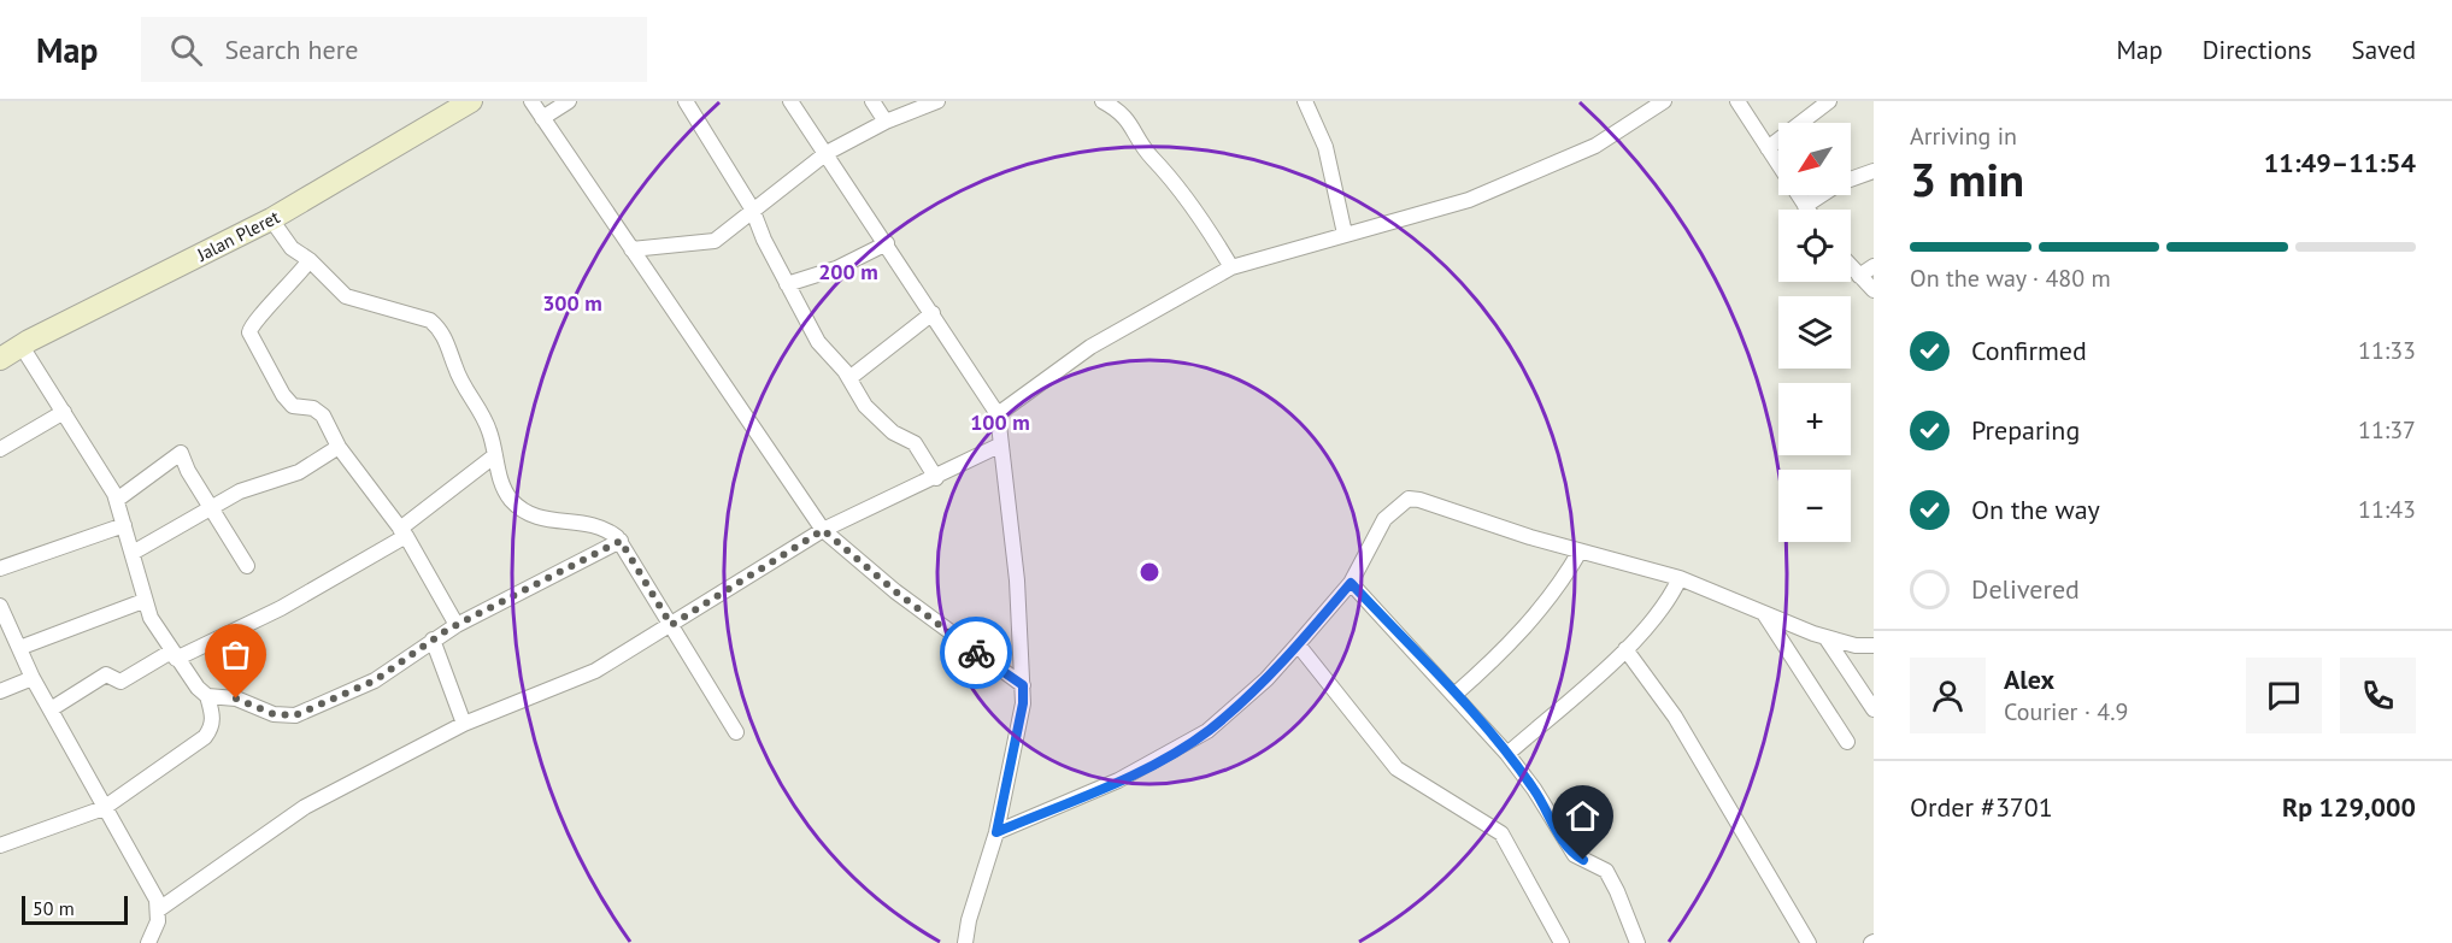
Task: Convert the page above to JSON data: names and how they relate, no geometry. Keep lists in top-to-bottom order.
{
  "streets": {
    "main road": ["Jalan Pleret"]
  },
  "scale_bar": "50 m",
  "north": "bottom left",
  "page": {
    "header": "Map",
    "search": "Search here",
    "nav": ["Map", "Directions", "Saved"],
    "heading": ["3 min", "Arriving in", "11:49–11:54"],
    "panel": [
      "Alex",
      "Courier · 4.9",
      "Order #3701",
      "Rp 129,000"
    ],
    "map_buttons": ["+", "−"],
    "bar": "On the way · 480 m",
    "list": [
      ["Confirmed", "11:33"],
      ["Preparing", "11:37"],
      ["On the way", "11:43"],
      "Delivered"
    ],
    "scale": "50 m"
  },
  "rings": ["200 m", "300 m", "100 m"]
}
